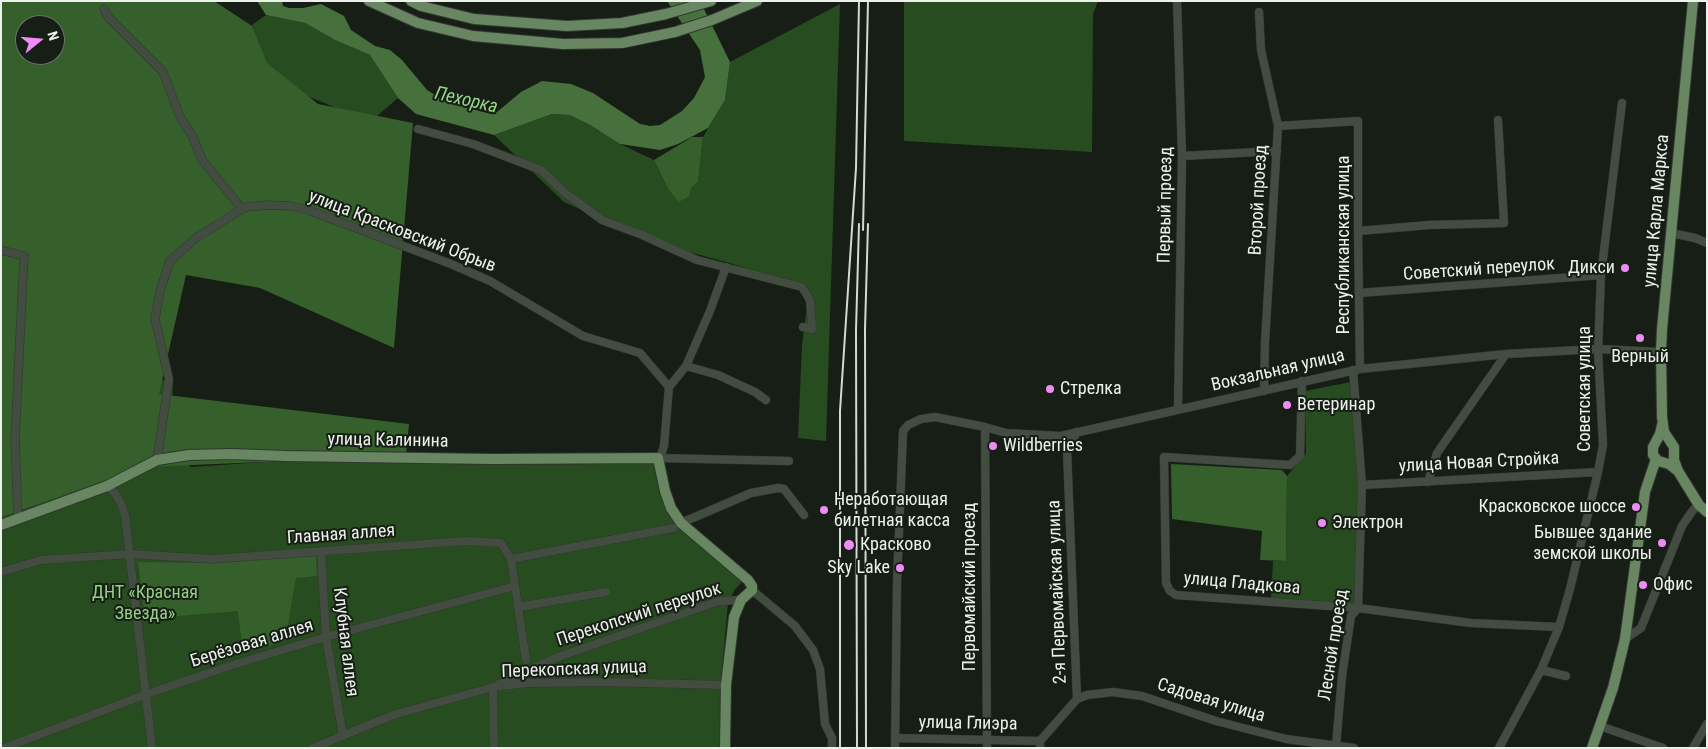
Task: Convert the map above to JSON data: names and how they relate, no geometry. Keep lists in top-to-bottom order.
{
  "streets": {
    "main road": ["улица Карла Маркса", "улица Калинина"],
    "street": [
      "Второй проезд",
      "Первый проезд",
      "улица Красковский Обрыв",
      "Республиканская улица",
      "Советский переулок",
      "Вокзальная улица",
      "Советская улица",
      "улица Новая Стройка",
      "Главная аллея",
      "улица Гладкова",
      "Первомайский проезд",
      "2-я Первомайская улица",
      "Перекопский переулок",
      "Клубная аллея",
      "Берёзовая аллея",
      "Лесной проезд",
      "Перекопская улица",
      "Садовая улица",
      "улица Глиэра"
    ]
  },
  "crossings": [
    ["Второй проезд", "Республиканская улица"],
    ["Второй проезд", "Вокзальная улица"],
    ["Первый проезд", "Вокзальная улица"],
    ["улица Карла Маркса", "Вокзальная улица"],
    ["улица Красковский Обрыв", "улица Калинина"],
    ["Республиканская улица", "Советский переулок"],
    ["Республиканская улица", "Вокзальная улица"],
    ["Республиканская улица", "Лесной проезд"],
    ["Советский переулок", "Советская улица"],
    ["Вокзальная улица", "Советская улица"],
    ["Вокзальная улица", "улица Гладкова"],
    ["Вокзальная улица", "Первомайский проезд"],
    ["Вокзальная улица", "2-я Первомайская улица"],
    ["Вокзальная улица", "Лесной проезд"],
    ["Вокзальная улица", "улица Глиэра"],
    ["Советская улица", "улица Новая Стройка"],
    ["улица Новая Стройка", "Лесной проезд"],
    ["Главная аллея", "Клубная аллея"],
    ["улица Гладкова", "Лесной проезд"],
    ["Первомайский проезд", "улица Глиэра"],
    ["2-я Первомайская улица", "Садовая улица"],
    ["2-я Первомайская улица", "улица Глиэра"],
    ["Перекопский переулок", "Перекопская улица"],
    ["Клубная аллея", "Берёзовая аллея"],
    ["Клубная аллея", "Перекопская улица"],
    ["Лесной проезд", "Садовая улица"]
  ],
  "water": ["Пехорка"],
  "parks": ["ДНТ «Красная Звезда»"],
  "places": [
    "Дикси",
    "Верный",
    "Стрелка",
    "Ветеринар",
    "Wildberries",
    "Красковское шоссе",
    "Неработающая билетная касса",
    "Электрон",
    "Бывшее здание земской школы",
    "Красково",
    "Sky Lake",
    "Офис"
  ],
  "north": "right"
}
